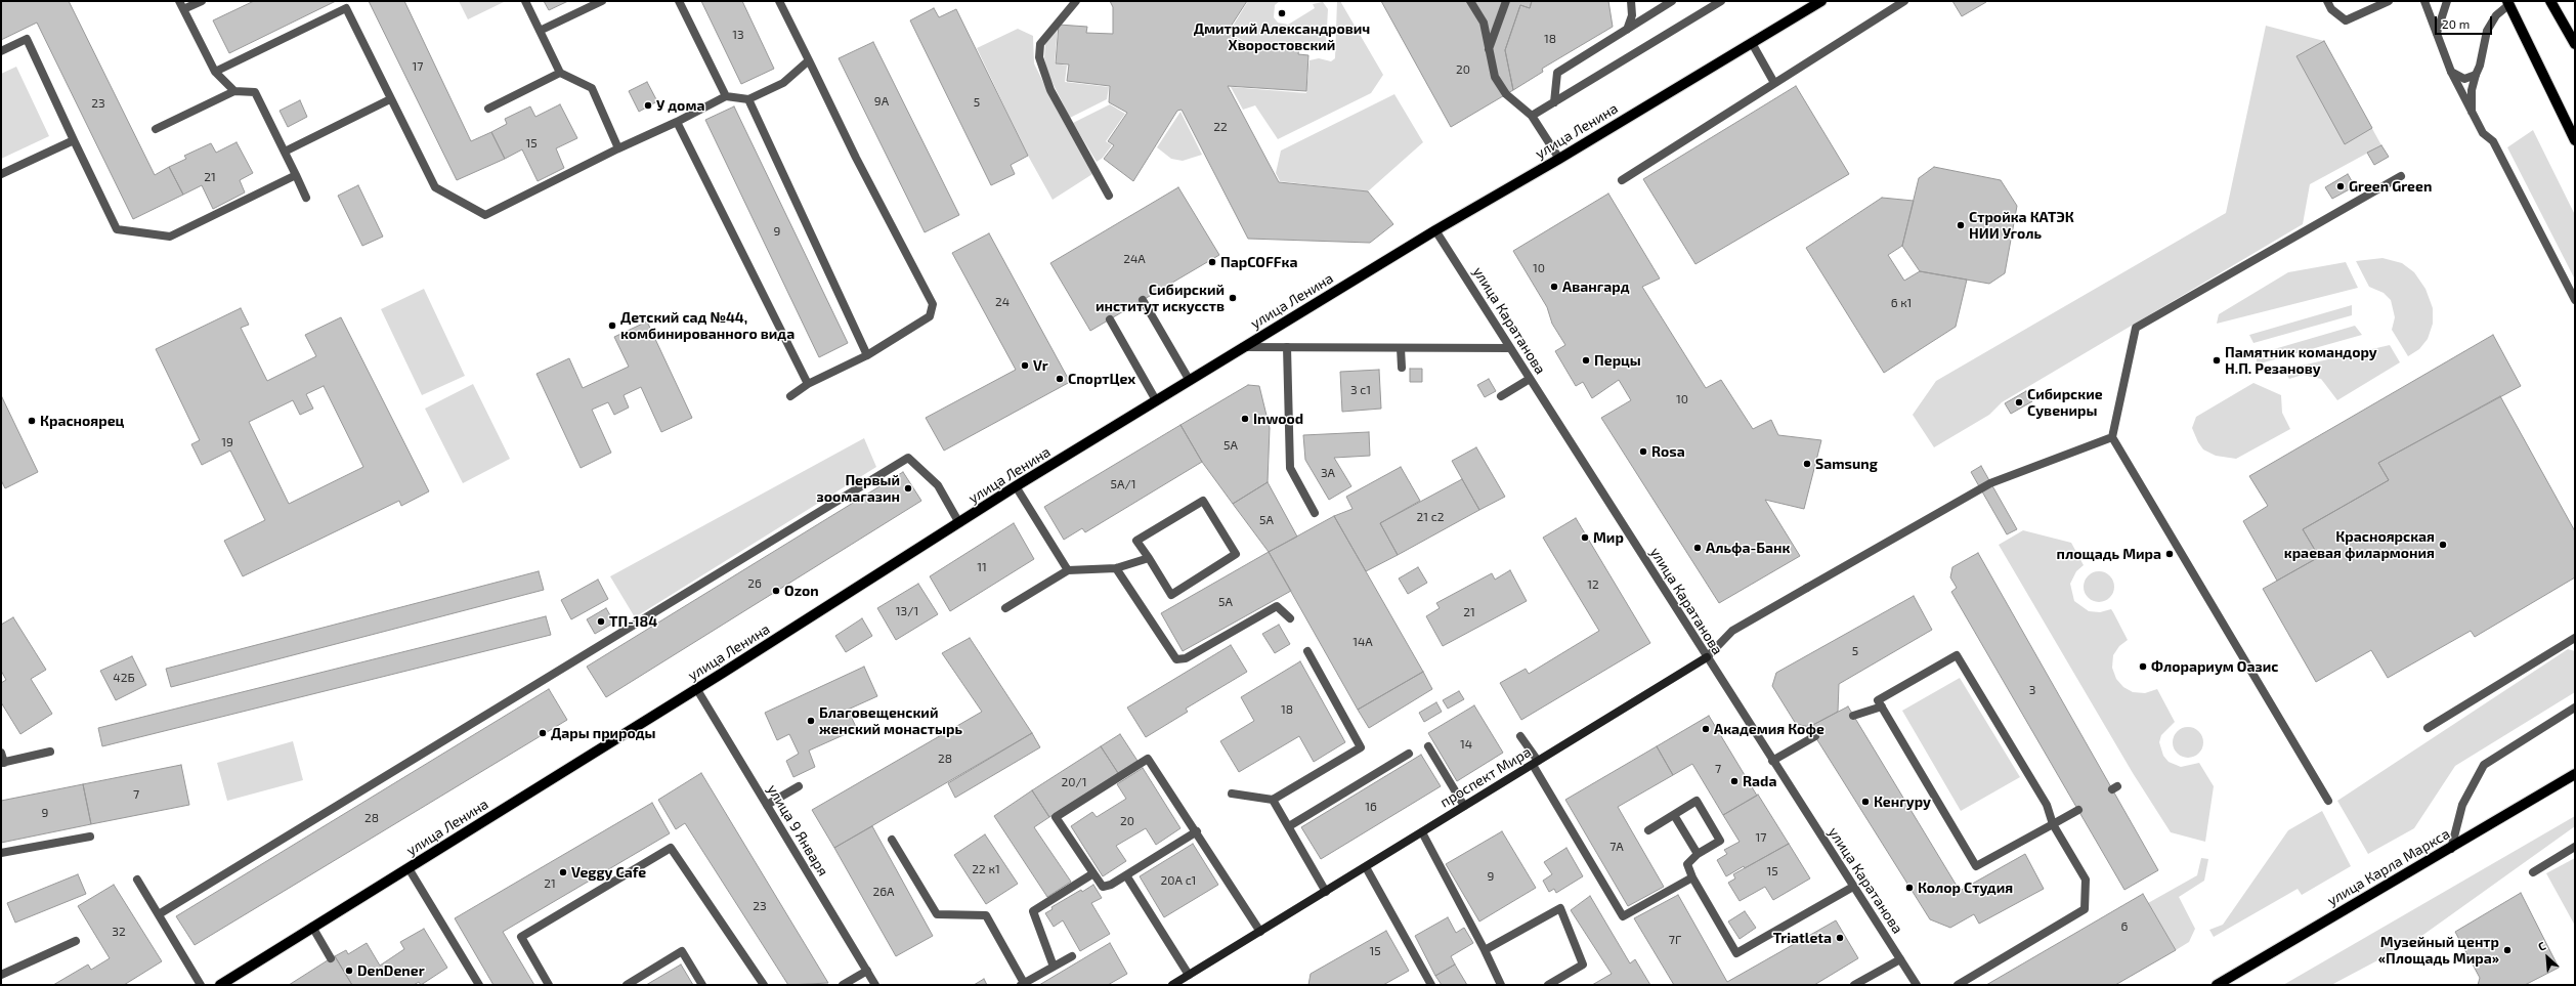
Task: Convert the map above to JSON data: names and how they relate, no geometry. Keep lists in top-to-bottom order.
{
  "streets": {
    "main road": ["улица Ленина", "проспект Мира", "улица Карла Маркса"],
    "street": ["улица Каратанова", "улица 9 Января"]
  },
  "crossings": [
    ["улица Ленина", "улица Каратанова"],
    ["улица Ленина", "улица 9 Января"],
    ["улица Каратанова", "проспект Мира"]
  ],
  "places": [
    "Дмитрий Александрович Хворостовский",
    "У дома",
    "Green Green",
    "Стройка КАТЭК НИИ Уголь",
    "ПарCOFFка",
    "Авангард",
    "Сибирский институт искусств",
    "Детский сад №44, комбинированного вида",
    "Перцы",
    "Памятник командору Н.П. Резанову",
    "Vr",
    "СпортЦех",
    "Сибирские Сувениры",
    "Inwood",
    "Красноярец",
    "Rosa",
    "Samsung",
    "Первый зоомагазин",
    "Мир",
    "Красноярская краевая филармония",
    "Альфа-Банк",
    "площадь Мира",
    "Ozon",
    "ТП-184",
    "Флорариум Оазис",
    "Благовещенский женский монастырь",
    "Академия Кофе",
    "Дары природы",
    "Rada",
    "Кенгуру",
    "Veggy Cafe",
    "Колор Студия",
    "Triatleta",
    "Музейный центр «Площадь Мира»",
    "DenDener"
  ],
  "house_numbers": [
    "13",
    "18",
    "17",
    "20",
    "9А",
    "5",
    "23",
    "22",
    "15",
    "21",
    "9",
    "24А",
    "10",
    "24",
    "6 к1",
    "3 с1",
    "10",
    "19",
    "5А",
    "3А",
    "5А/1",
    "21 с2",
    "5А",
    "11",
    "26",
    "12",
    "5А",
    "13/1",
    "21",
    "14А",
    "5",
    "42Б",
    "3",
    "18",
    "14",
    "28",
    "7",
    "20/1",
    "7",
    "16",
    "9",
    "28",
    "20",
    "17",
    "7А",
    "22 к1",
    "15",
    "9",
    "20А с1",
    "21",
    "26А",
    "23",
    "6",
    "32",
    "7Г",
    "15"
  ],
  "scale_bar": "20 m",
  "north": "top left"
}
